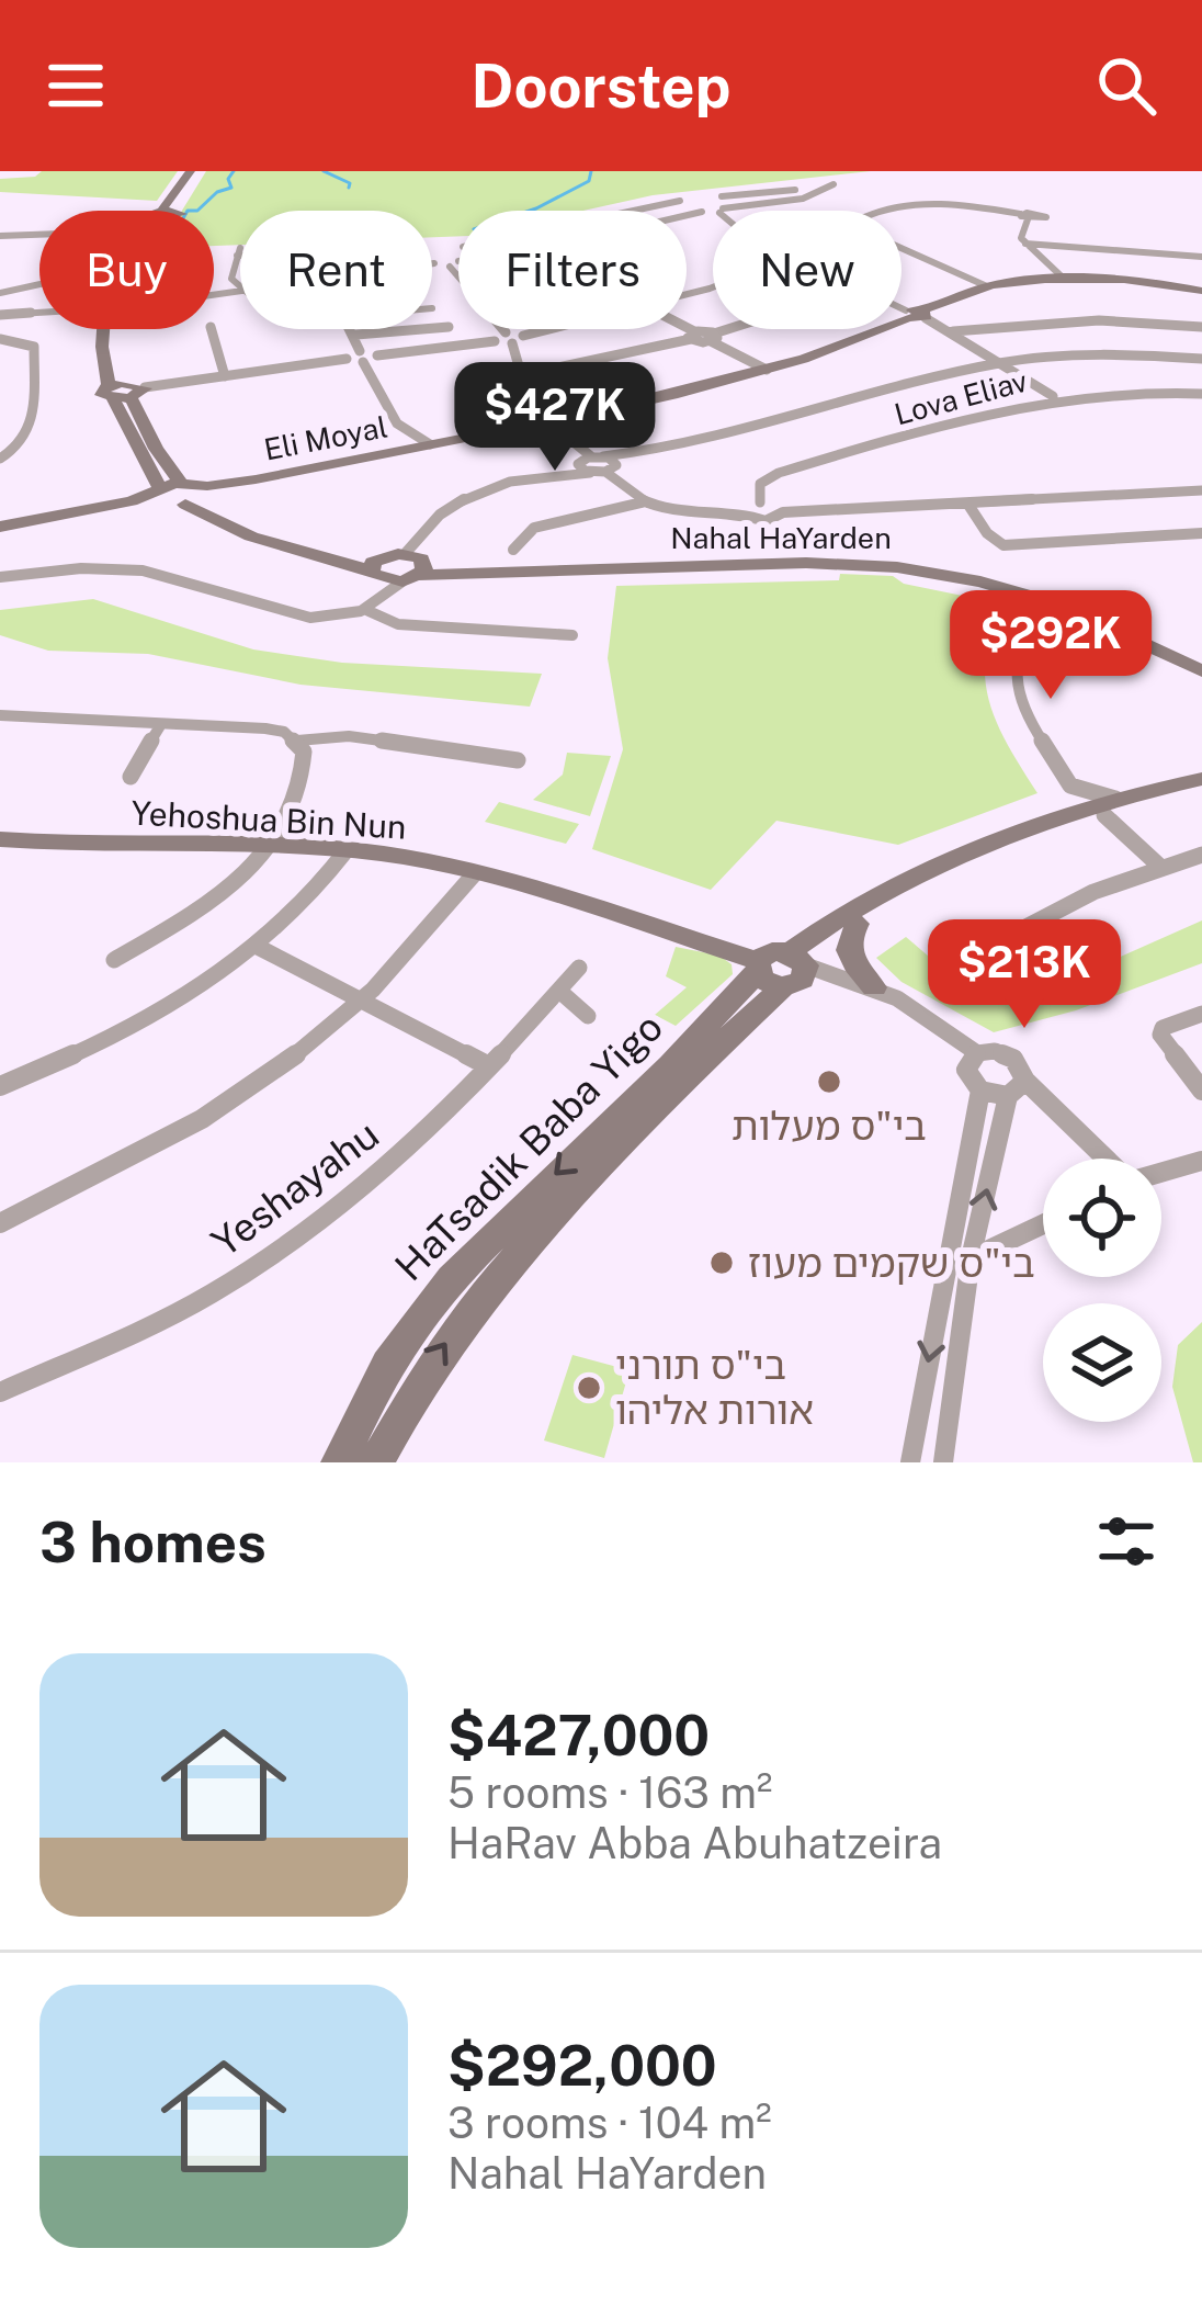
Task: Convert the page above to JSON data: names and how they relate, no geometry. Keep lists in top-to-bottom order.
{
  "streets": {
    "main road": [
      "Eli Moyal",
      "Nahal HaYarden",
      "Yehoshua Bin Nun",
      "HaTsadik Baba Yigo"
    ],
    "street": ["Lova Eliav", "Yeshayahu"]
  },
  "crossings": [
    ["Yehoshua Bin Nun", "HaTsadik Baba Yigo"]
  ],
  "places": ["בי\"ס מעלות", "בי\"ס שקמים מעוז", "בי\"ס תורני אורות אליהו"],
  "page": {
    "header": "Doorstep",
    "chip": [
      "Buy",
      "Rent",
      "Filters",
      "New"
    ],
    "price": ["$427K", "$292K", "$213K"],
    "heading": "3 homes",
    "list": [
      {
        "name": "$427,000",
        "note": "5 rooms · 163 m² · HaRav Abba Abuhatzeira"
      },
      {
        "name": "$292,000",
        "note": "3 rooms · 104 m² · Nahal HaYarden"
      }
    ]
  }
}
